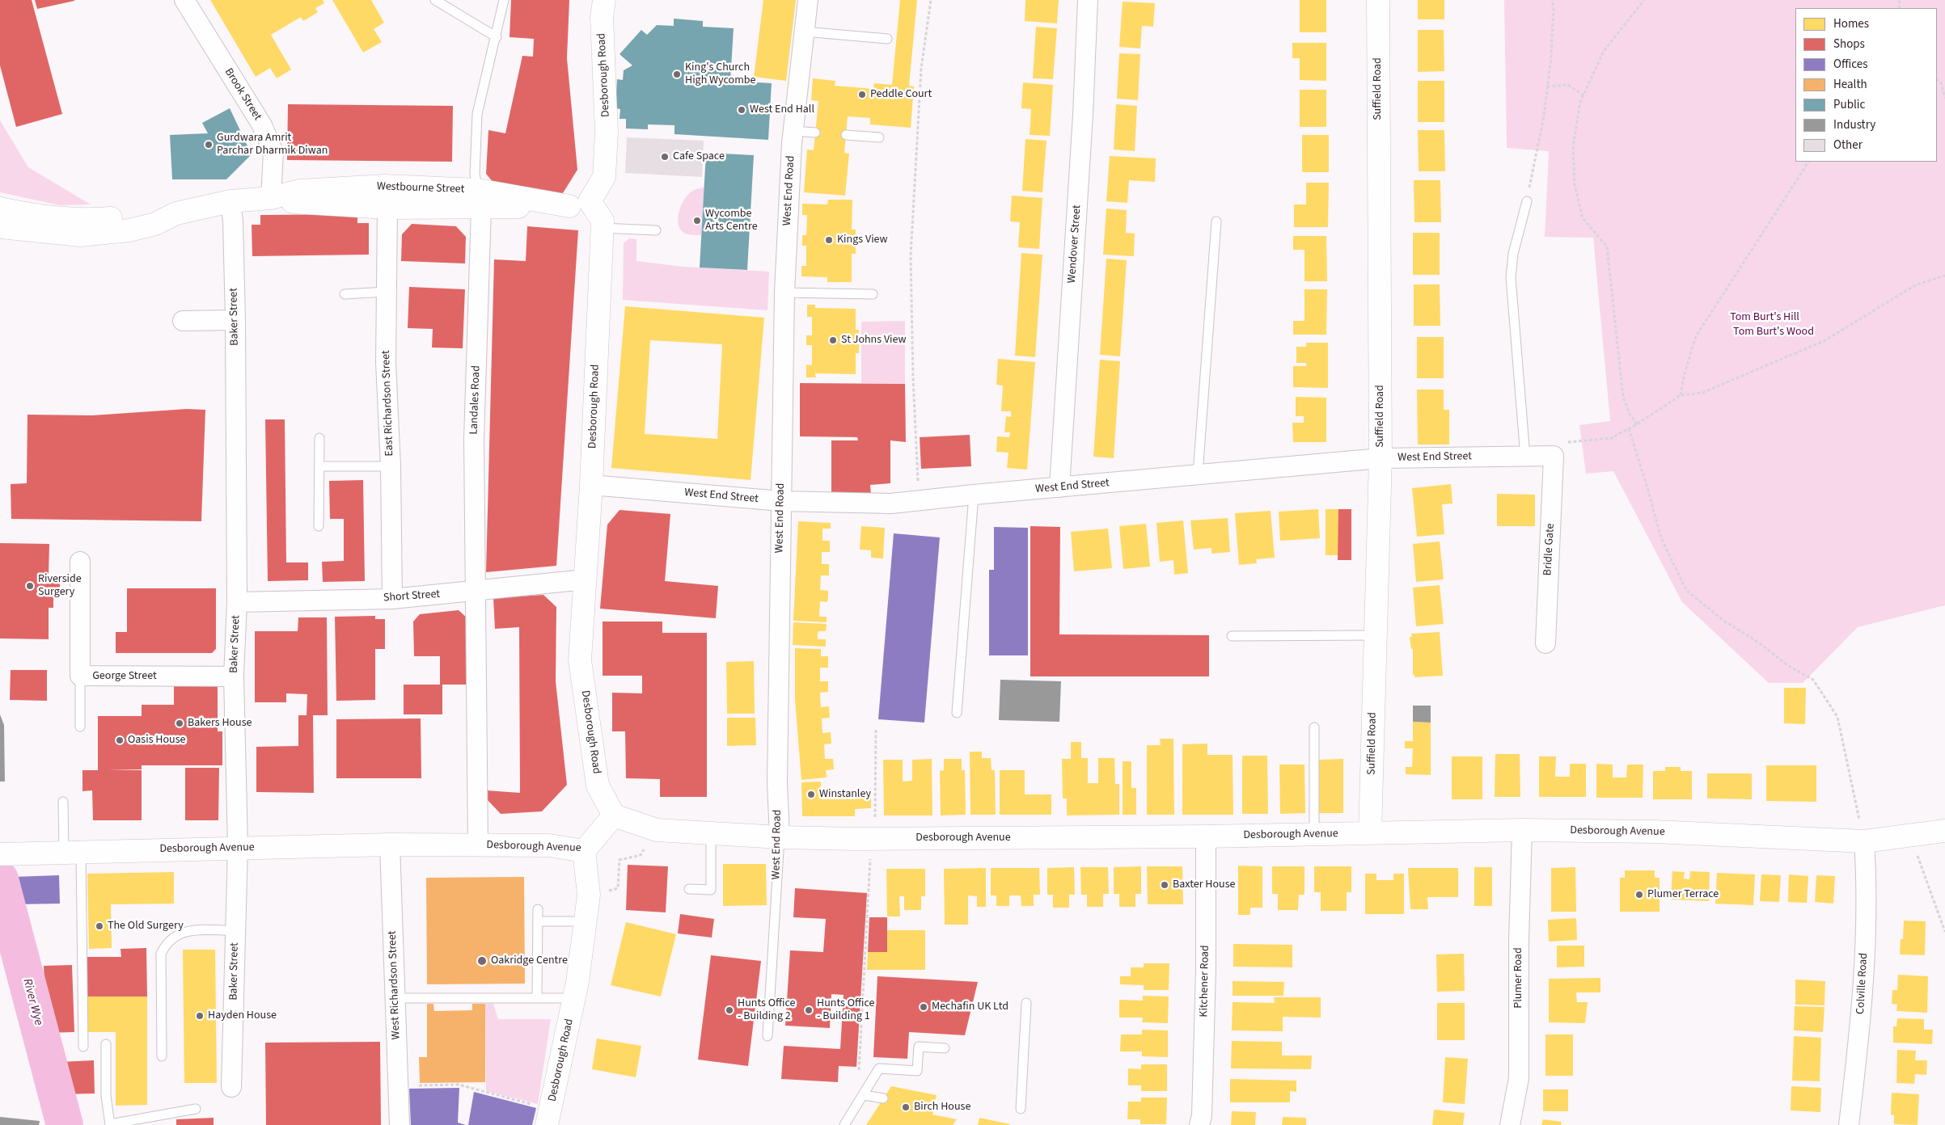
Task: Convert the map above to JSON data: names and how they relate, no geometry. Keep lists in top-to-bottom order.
{
  "streets": {
    "street": [
      "Desborough Road",
      "Suffield Road",
      "Brook Street",
      "Westbourne Street",
      "West End Road",
      "Wendover Street",
      "Baker Street",
      "Landales Road",
      "East Richardson Street",
      "West End Street",
      "Bridle Gate",
      "Short Street",
      "George Street",
      "Desborough Avenue",
      "Plumer Road",
      "Kitchener Road",
      "Colville Road",
      "West Richardson Street"
    ]
  },
  "crossings": [
    ["Desborough Road", "Westbourne Street"],
    ["Desborough Road", "West End Street"],
    ["Desborough Road", "Short Street"],
    ["Desborough Road", "Desborough Avenue"],
    ["Suffield Road", "West End Street"],
    ["Suffield Road", "Desborough Avenue"],
    ["Brook Street", "Westbourne Street"],
    ["Westbourne Street", "Baker Street"],
    ["Westbourne Street", "Landales Road"],
    ["Westbourne Street", "East Richardson Street"],
    ["West End Road", "West End Street"],
    ["West End Road", "Desborough Avenue"],
    ["Wendover Street", "West End Street"],
    ["Baker Street", "Short Street"],
    ["Baker Street", "George Street"],
    ["Baker Street", "Desborough Avenue"],
    ["Landales Road", "Short Street"],
    ["Landales Road", "Desborough Avenue"],
    ["East Richardson Street", "Short Street"],
    ["West End Street", "Bridle Gate"],
    ["Desborough Avenue", "Plumer Road"],
    ["Desborough Avenue", "Kitchener Road"],
    ["Desborough Avenue", "Colville Road"],
    ["Desborough Avenue", "West Richardson Street"]
  ],
  "water": ["River Wye"],
  "parks": ["Tom Burt's Hill", "Tom Burt's Wood"],
  "places": [
    "King's Church High Wycombe",
    "Peddle Court",
    "West End Hall",
    "Gurdwara Amrit Parchar Dharmik Diwan",
    "Cafe Space",
    "Wycombe Arts Centre",
    "Kings View",
    "St Johns View",
    "Riverside Surgery",
    "Bakers House",
    "Oasis House",
    "Winstanley",
    "Baxter House",
    "Plumer Terrace",
    "The Old Surgery",
    "Oakridge Centre",
    "Mechafin UK Ltd",
    "Hunts Office - Building 2",
    "Hunts Office - Building 1",
    "Hayden House",
    "Birch House"
  ],
  "legend": [
    "Homes",
    "Shops",
    "Offices",
    "Health",
    "Public",
    "Industry",
    "Other"
  ]
}
